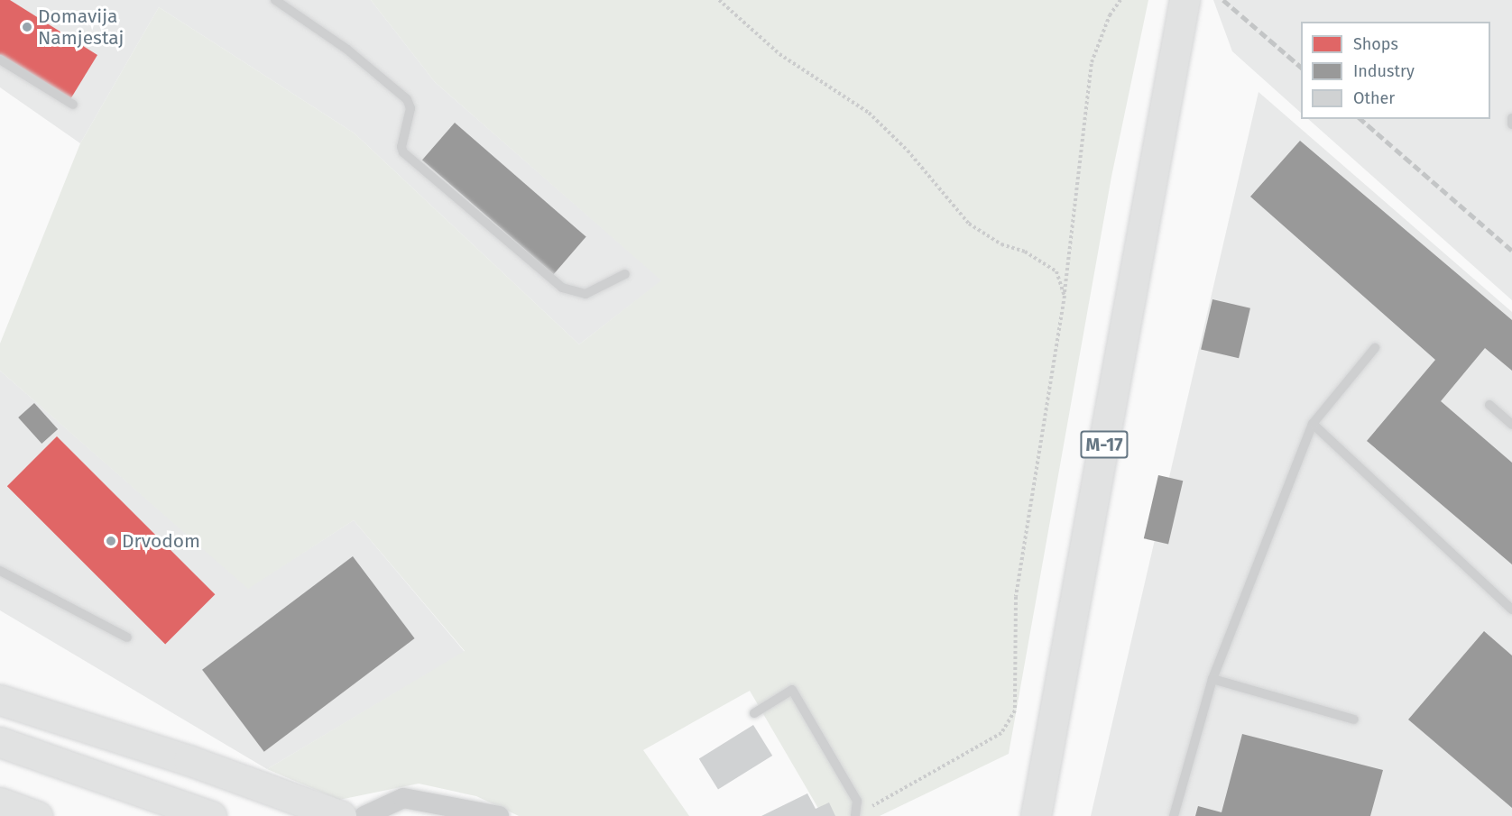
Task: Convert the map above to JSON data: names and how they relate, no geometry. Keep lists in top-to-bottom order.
{
  "streets": {
    "main road": ["M-17"]
  },
  "places": ["Domavija Namjestaj", "Drvodom"],
  "legend": ["Shops", "Industry", "Other"]
}
